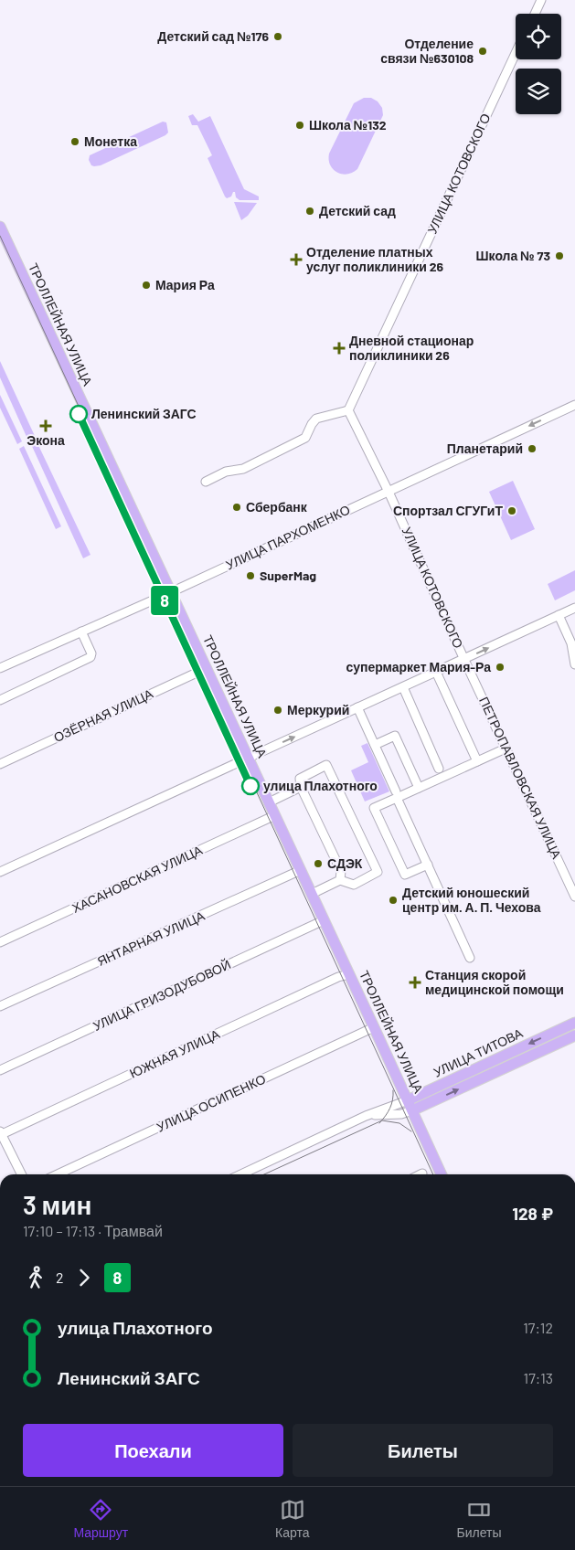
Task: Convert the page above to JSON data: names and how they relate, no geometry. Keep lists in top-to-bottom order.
{
  "streets": {
    "main road": ["ТРОЛЛЕЙНАЯ УЛИЦА", "УЛИЦА ТИТОВА"],
    "street": [
      "УЛИЦА КОТОВСКОГО",
      "УЛИЦА ПАРХОМЕНКО",
      "ОЗЁРНАЯ УЛИЦА",
      "ПЕТРОПАВЛОВСКАЯ УЛИЦА",
      "ХАСАНОВСКАЯ УЛИЦА",
      "ЯНТАРНАЯ УЛИЦА",
      "УЛИЦА ГРИЗОДУБОВОЙ",
      "ЮЖНАЯ УЛИЦА",
      "УЛИЦА ОСИПЕНКО"
    ]
  },
  "crossings": [
    ["УЛИЦА КОТОВСКОГО", "УЛИЦА ПАРХОМЕНКО"],
    ["УЛИЦА КОТОВСКОГО", "ПЕТРОПАВЛОВСКАЯ УЛИЦА"],
    ["ТРОЛЛЕЙНАЯ УЛИЦА", "УЛИЦА ПАРХОМЕНКО"],
    ["ТРОЛЛЕЙНАЯ УЛИЦА", "ОЗЁРНАЯ УЛИЦА"],
    ["ТРОЛЛЕЙНАЯ УЛИЦА", "ХАСАНОВСКАЯ УЛИЦА"],
    ["ТРОЛЛЕЙНАЯ УЛИЦА", "ЯНТАРНАЯ УЛИЦА"],
    ["ТРОЛЛЕЙНАЯ УЛИЦА", "УЛИЦА ГРИЗОДУБОВОЙ"],
    ["ТРОЛЛЕЙНАЯ УЛИЦА", "УЛИЦА ТИТОВА"],
    ["ТРОЛЛЕЙНАЯ УЛИЦА", "ЮЖНАЯ УЛИЦА"],
    ["ТРОЛЛЕЙНАЯ УЛИЦА", "УЛИЦА ОСИПЕНКО"]
  ],
  "places": {
    "other": [
      "Детский сад №176",
      "Отделение связи №630108",
      "Школа №132",
      "Монетка",
      "Детский сад",
      "Школа № 73",
      "Мария Ра",
      "Ленинский ЗАГС",
      "Планетарий",
      "Сбербанк",
      "Спортзал СГУГиТ",
      "SuperMag",
      "супермаркет Мария-Ра",
      "Меркурий",
      "улица Плахотного",
      "СДЭК",
      "Детский юношеский центр им. А. П. Чехова"
    ],
    "health": [
      "Отделение платных услуг поликлиники 26",
      "Дневной стационар поликлиники 26",
      "Экона",
      "Станция скорой медицинской помощи"
    ]
  },
  "lines": ["tram line 8"],
  "page": {
    "on_map": "8",
    "heading": ["3 мин", "17:10 – 17:13 · Трамвай", "128 ₽"],
    "legs": ["2", "8"],
    "list": [
      {
        "name": "улица Плахотного",
        "value": "17:12"
      },
      {
        "name": "Ленинский ЗАГС",
        "value": "17:13"
      }
    ],
    "buttons": ["Поехали", "Билеты"],
    "tabs": ["Маршрут", "Карта", "Билеты"]
  }
}
